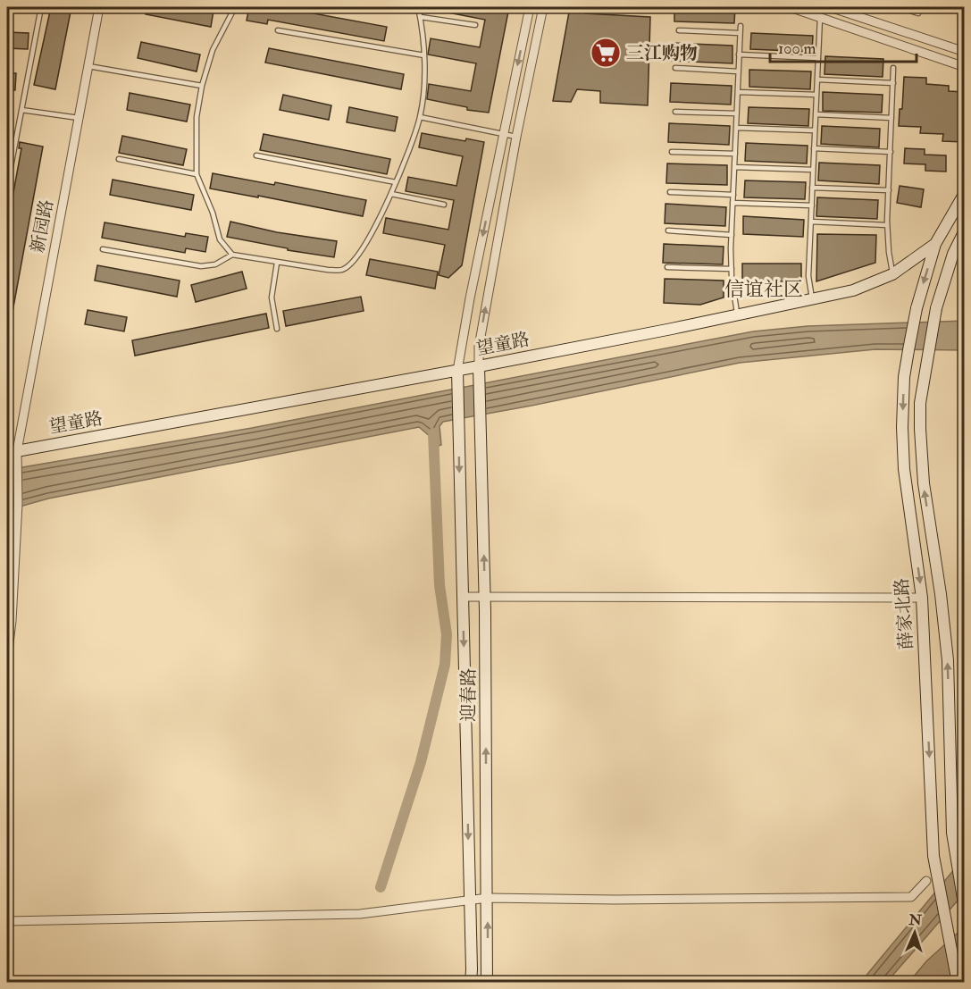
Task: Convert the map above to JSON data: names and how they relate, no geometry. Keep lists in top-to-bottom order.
{
  "streets": {
    "main road": ["望童路", "薛家北路", "迎春路"],
    "street": ["新园路"]
  },
  "crossings": [
    ["新园路", "望童路"],
    ["望童路", "薛家北路"],
    ["望童路", "迎春路"]
  ],
  "districts": ["信谊社区"],
  "places": {
    "supermarket": ["三江购物"]
  },
  "scale_bar": "100 m",
  "north": "top"
}
